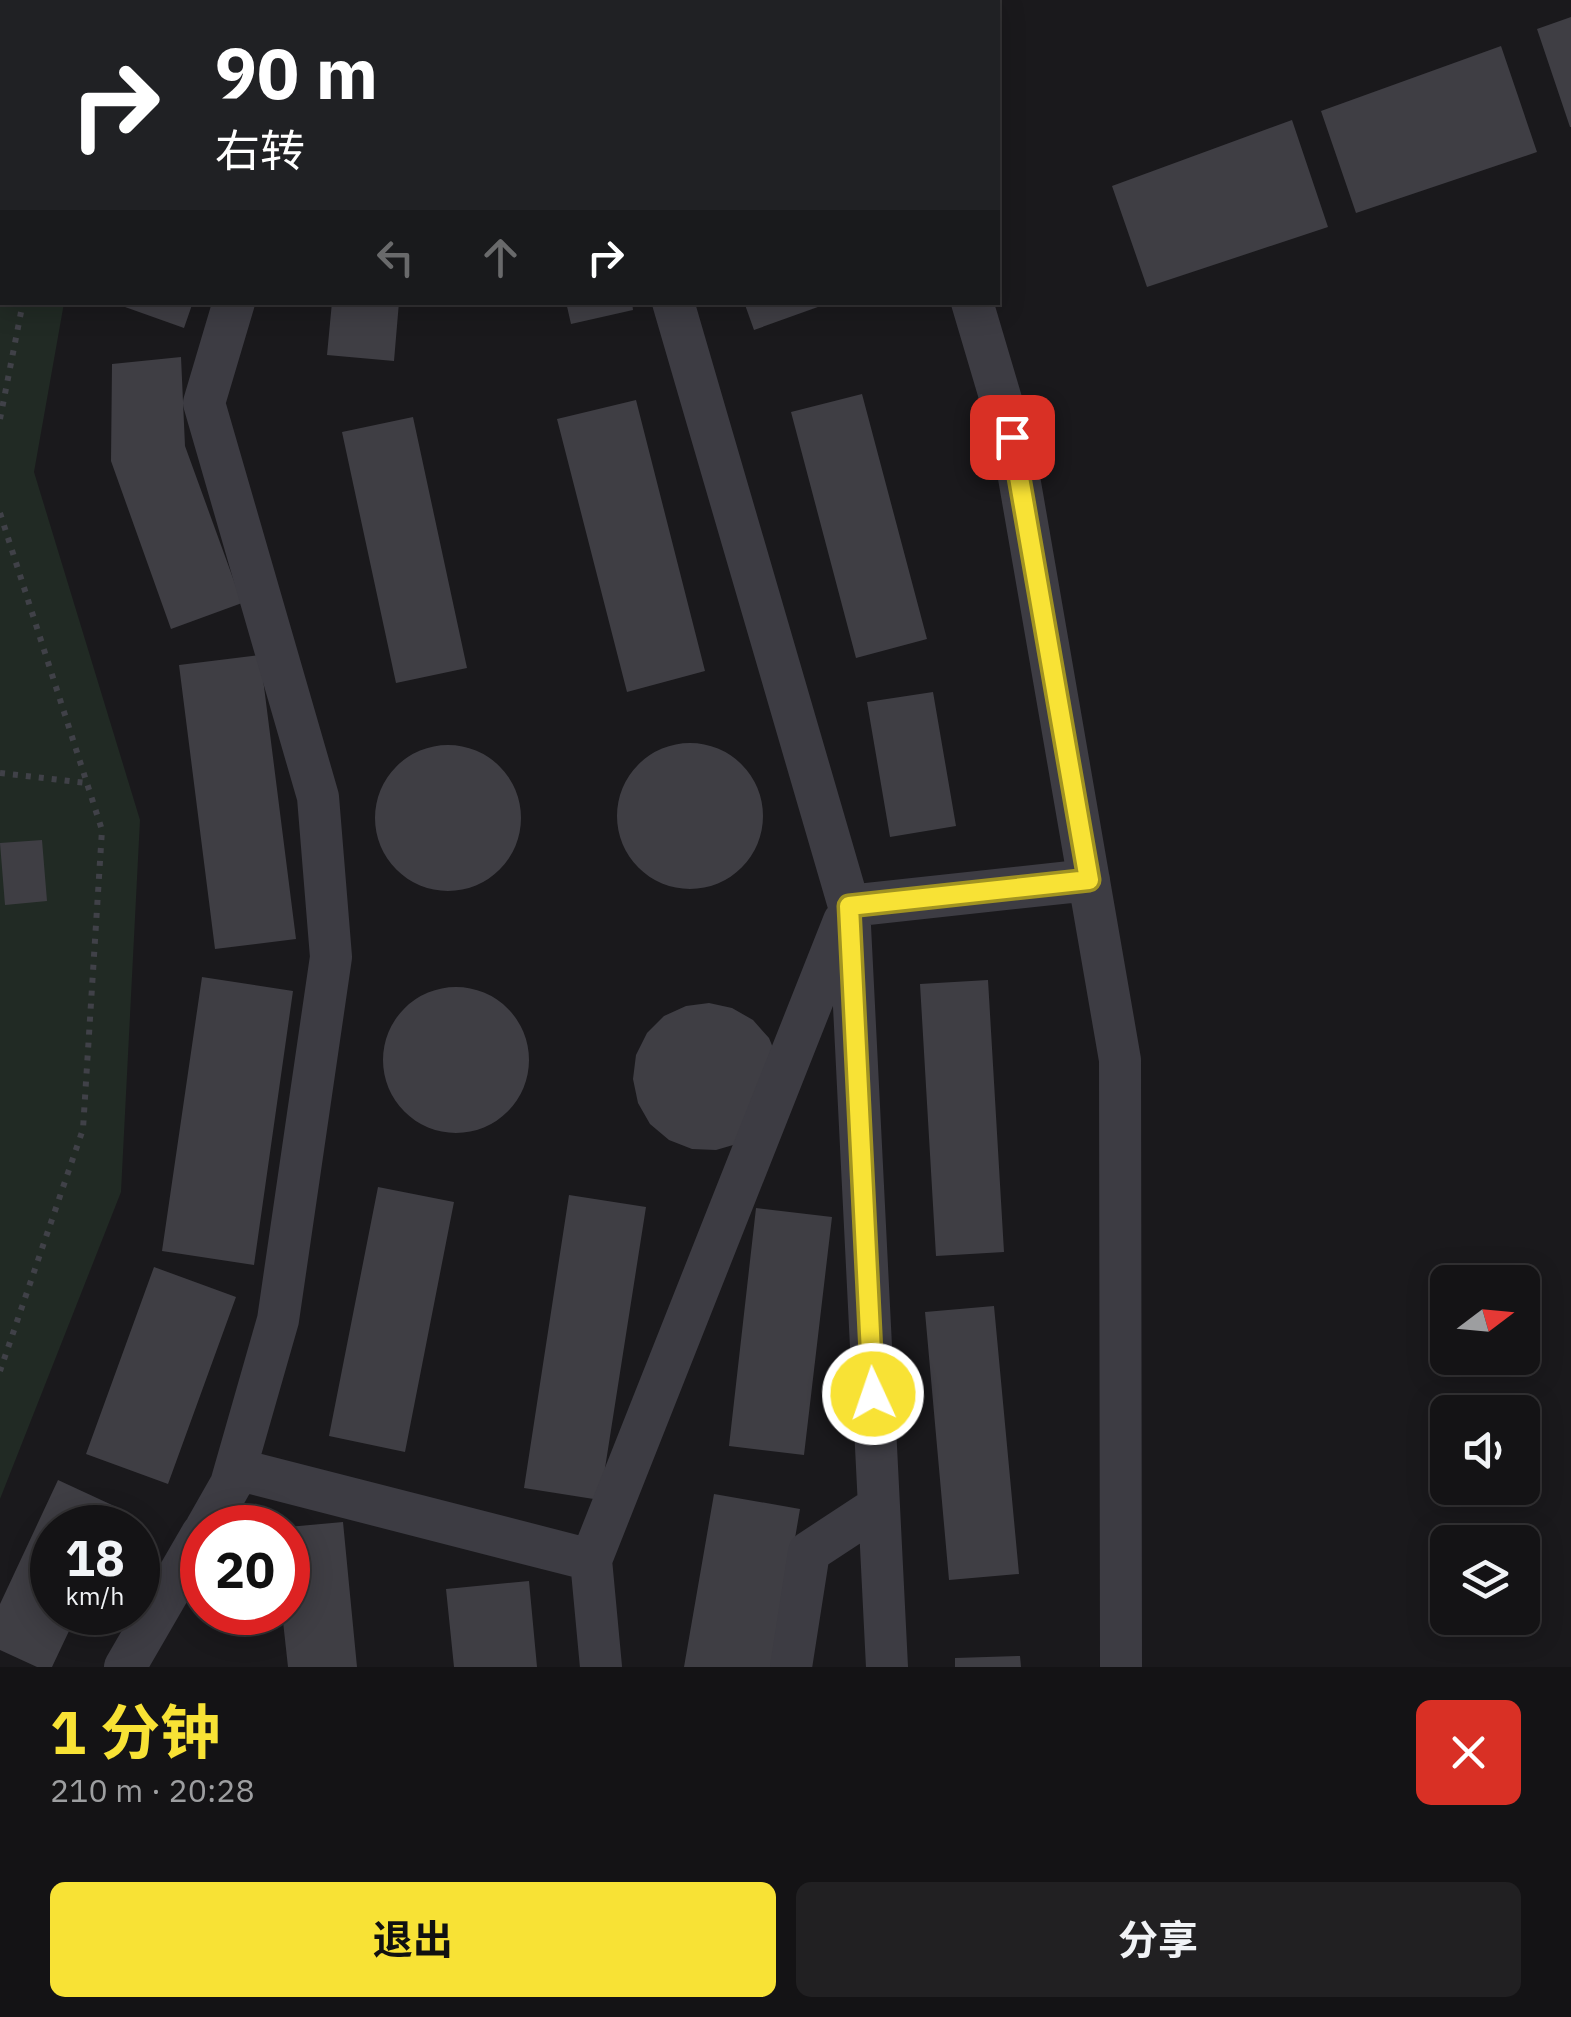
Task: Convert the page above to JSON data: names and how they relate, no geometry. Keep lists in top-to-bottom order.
{
  "north": "right",
  "page": {
    "turn": ["90 m", "右转"],
    "speed": "18 km/h",
    "limit": "20",
    "heading": ["1 分钟", "210 m · 20:28"],
    "buttons": ["退出", "分享"]
  }
}
